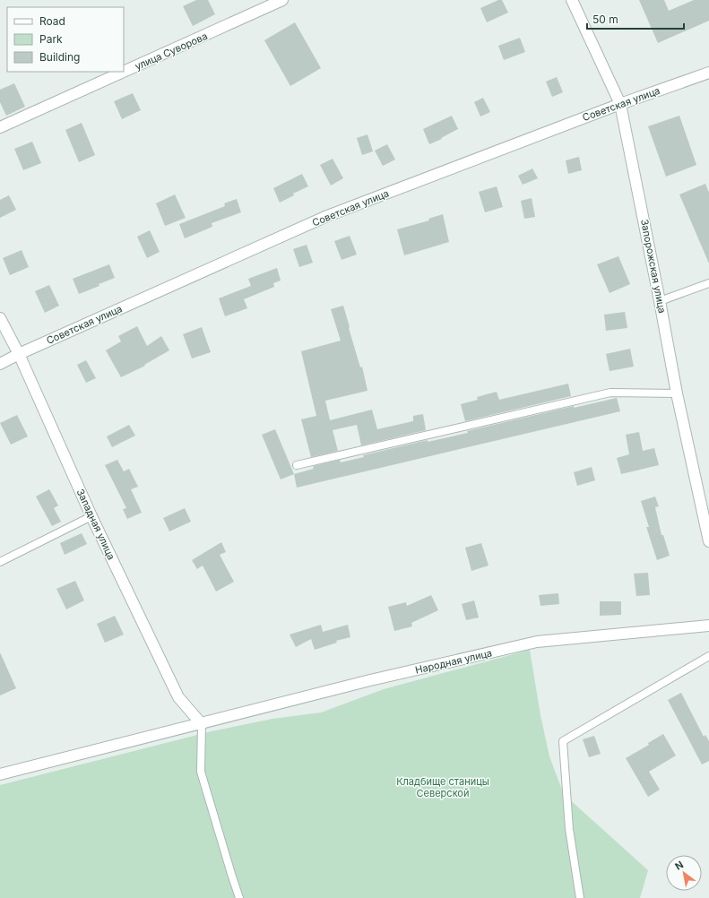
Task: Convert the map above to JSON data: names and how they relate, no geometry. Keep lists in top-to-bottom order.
{
  "streets": {
    "street": [
      "улица Суворова",
      "Советская улица",
      "Запорожская улица",
      "Западная улица",
      "Народная улица"
    ]
  },
  "crossings": [
    ["Советская улица", "Запорожская улица"],
    ["Советская улица", "Западная улица"],
    ["Западная улица", "Народная улица"]
  ],
  "parks": ["Кладбище станицы Северской"],
  "legend": ["Road", "Park", "Building"],
  "scale_bar": "50 m",
  "north": "top left"
}
